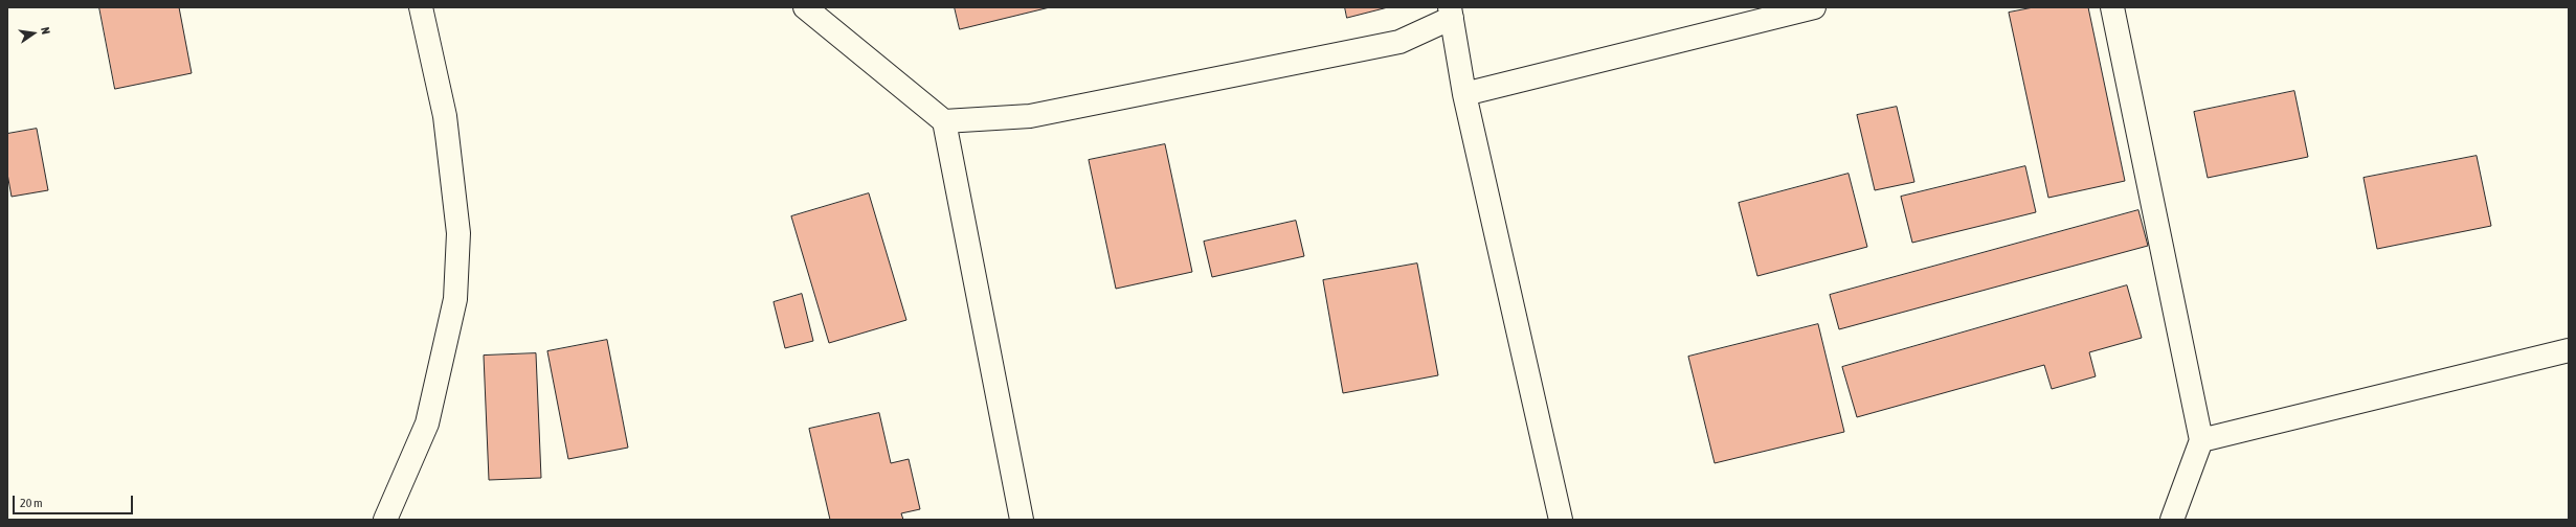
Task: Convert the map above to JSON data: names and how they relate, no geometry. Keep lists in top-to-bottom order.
{
  "scale_bar": "20 m",
  "north": "right"
}
